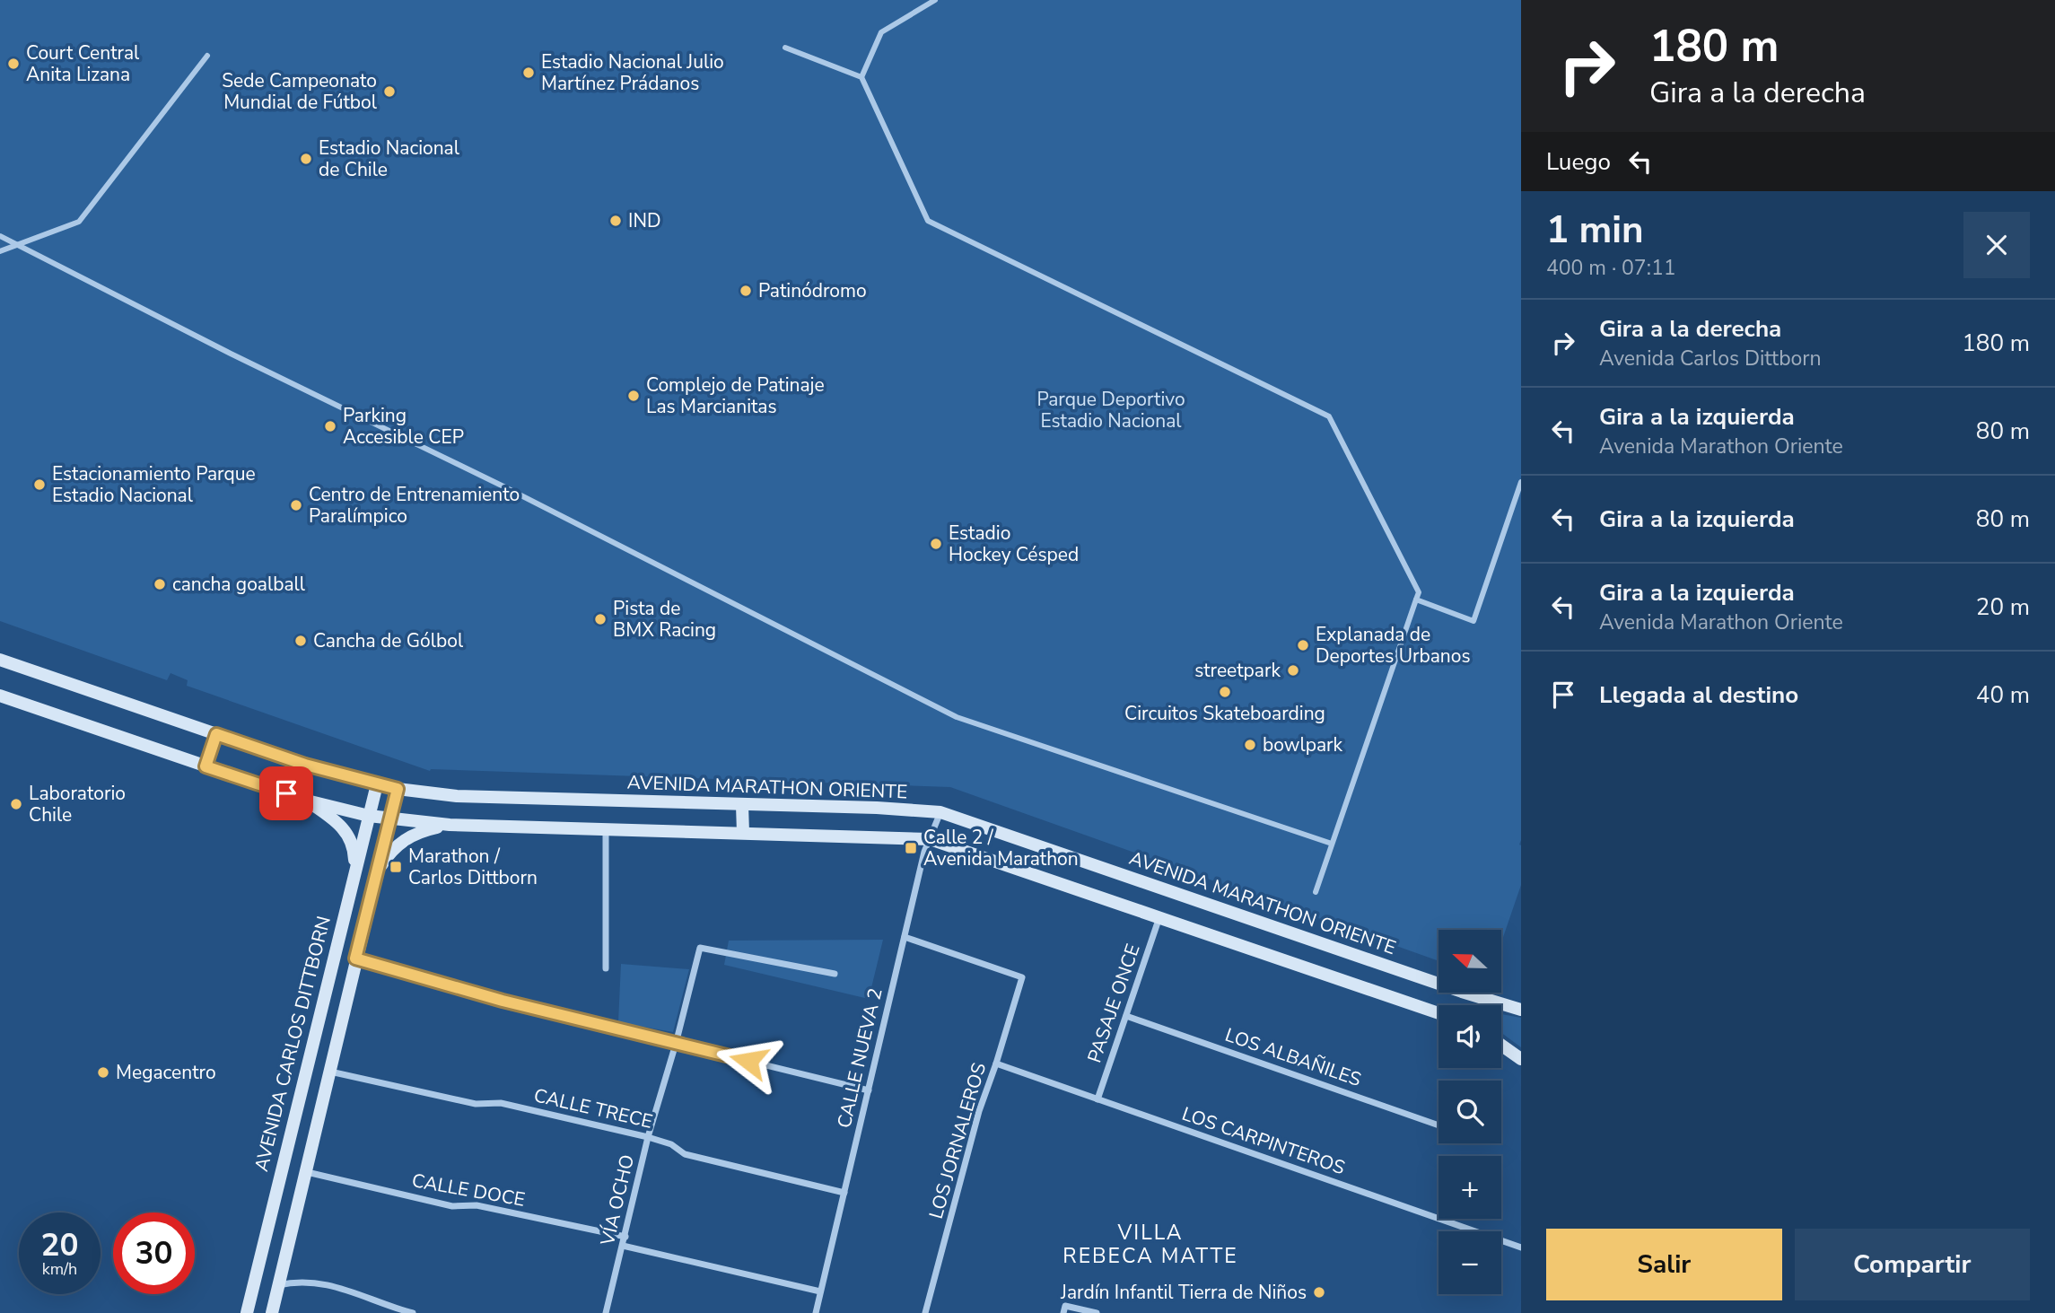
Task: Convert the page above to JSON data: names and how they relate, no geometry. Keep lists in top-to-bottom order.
{
  "streets": {
    "main road": ["AVENIDA MARATHON ORIENTE", "AVENIDA CARLOS DITTBORN"],
    "street": [
      "PASAJE ONCE",
      "LOS ALBAÑILES",
      "CALLE NUEVA 2",
      "CALLE TRECE",
      "LOS JORNALEROS",
      "LOS CARPINTEROS",
      "CALLE DOCE",
      "VÍA OCHO"
    ]
  },
  "crossings": [
    ["AVENIDA MARATHON ORIENTE", "AVENIDA CARLOS DITTBORN"],
    ["AVENIDA MARATHON ORIENTE", "CALLE NUEVA 2"],
    ["PASAJE ONCE", "LOS ALBAÑILES"],
    ["PASAJE ONCE", "LOS CARPINTEROS"],
    ["CALLE NUEVA 2", "CALLE TRECE"],
    ["CALLE NUEVA 2", "LOS JORNALEROS"],
    ["CALLE TRECE", "VÍA OCHO"],
    ["LOS JORNALEROS", "LOS CARPINTEROS"],
    ["CALLE DOCE", "VÍA OCHO"]
  ],
  "districts": ["VILLA REBECA MATTE"],
  "parks": ["Parque Deportivo Estadio Nacional"],
  "places": {
    "other": [
      "Court Central Anita Lizana",
      "Estadio Nacional Julio Martínez Prádanos",
      "Sede Campeonato Mundial de Fútbol",
      "Estadio Nacional de Chile",
      "IND",
      "Patinódromo",
      "Complejo de Patinaje Las Marcianitas",
      "Parking Accesible CEP",
      "Estacionamiento Parque Estadio Nacional",
      "Centro de Entrenamiento Paralímpico",
      "Estadio Hockey Césped",
      "cancha goalball",
      "Pista de BMX Racing",
      "Cancha de Gólbol",
      "Explanada de Deportes Urbanos",
      "streetpark",
      "Circuitos Skateboarding",
      "bowlpark",
      "Laboratorio Chile",
      "Megacentro",
      "Jardín Infantil Tierra de Niños"
    ],
    "transit": ["Calle 2 / Avenida Marathon", "Marathon / Carlos Dittborn"]
  },
  "north": "left",
  "page": {
    "turn": ["180 m", "Gira a la derecha"],
    "then": "Luego",
    "heading": ["1 min", "400 m · 07:11"],
    "list": [
      {
        "name": "Gira a la derecha",
        "note": "Avenida Carlos Dittborn",
        "value": "180 m"
      },
      {
        "name": "Gira a la izquierda",
        "note": "Avenida Marathon Oriente",
        "value": "80 m"
      },
      {
        "name": "Gira a la izquierda",
        "value": "80 m"
      },
      {
        "name": "Gira a la izquierda",
        "note": "Avenida Marathon Oriente",
        "value": "20 m"
      },
      {
        "name": "Llegada al destino",
        "value": "40 m"
      }
    ],
    "map_buttons": ["+", "−"],
    "speed": "20 km/h",
    "limit": "30",
    "buttons": ["Salir", "Compartir"]
  }
}
